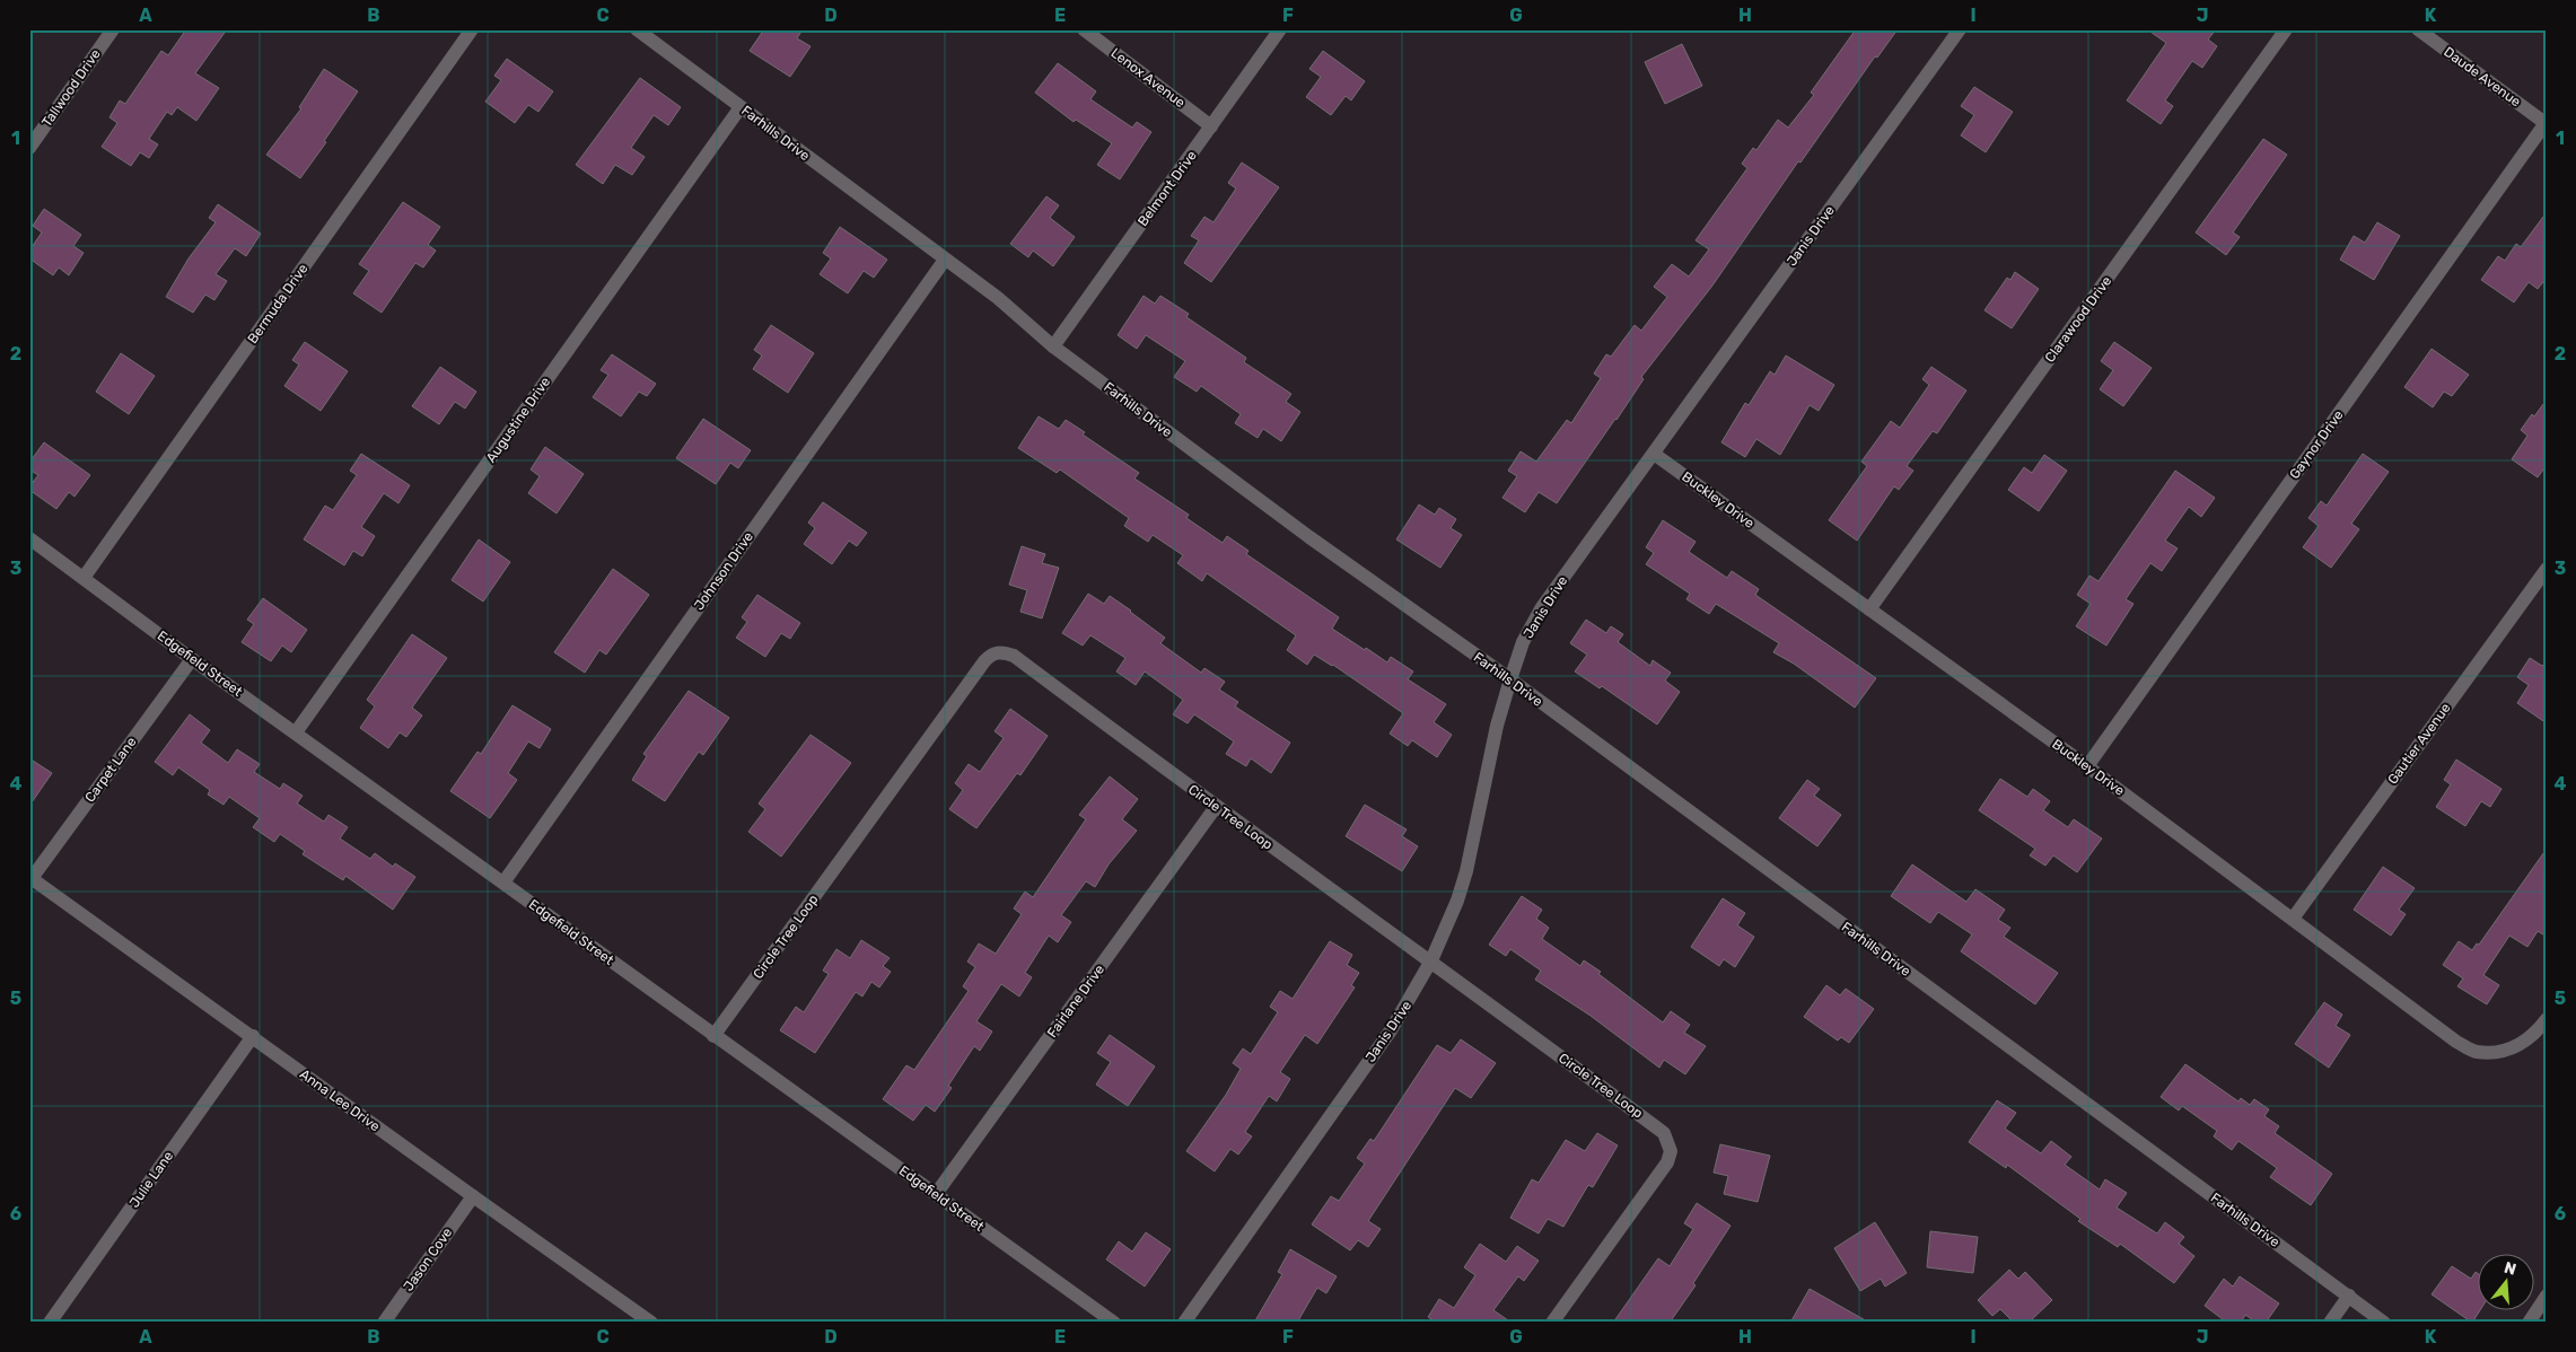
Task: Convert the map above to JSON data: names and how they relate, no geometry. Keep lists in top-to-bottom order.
{
  "streets": {
    "street": [
      "Daude Avenue",
      "Lenox Avenue",
      "Tallwood Drive",
      "Farhills Drive",
      "Belmont Drive",
      "Janis Drive",
      "Bermuda Drive",
      "Clarawood Drive",
      "Augustine Drive",
      "Gaynor Drive",
      "Buckley Drive",
      "Johnson Drive",
      "Edgefield Street",
      "Gautier Avenue",
      "Carpet Lane",
      "Circle Tree Loop",
      "Fairlane Drive",
      "Anna Lee Drive",
      "Julie Lane",
      "Jason Cove"
    ]
  },
  "crossings": [
    ["Daude Avenue", "Gaynor Drive"],
    ["Lenox Avenue", "Belmont Drive"],
    ["Farhills Drive", "Belmont Drive"],
    ["Farhills Drive", "Janis Drive"],
    ["Farhills Drive", "Augustine Drive"],
    ["Farhills Drive", "Johnson Drive"],
    ["Janis Drive", "Buckley Drive"],
    ["Janis Drive", "Circle Tree Loop"],
    ["Bermuda Drive", "Edgefield Street"],
    ["Clarawood Drive", "Buckley Drive"],
    ["Augustine Drive", "Edgefield Street"],
    ["Gaynor Drive", "Buckley Drive"],
    ["Buckley Drive", "Gautier Avenue"],
    ["Johnson Drive", "Edgefield Street"],
    ["Edgefield Street", "Carpet Lane"],
    ["Edgefield Street", "Circle Tree Loop"],
    ["Edgefield Street", "Fairlane Drive"],
    ["Carpet Lane", "Anna Lee Drive"],
    ["Circle Tree Loop", "Fairlane Drive"],
    ["Anna Lee Drive", "Julie Lane"],
    ["Anna Lee Drive", "Jason Cove"]
  ],
  "north": "top",
  "grid": {
    "columns": [
      "A",
      "B",
      "C",
      "D",
      "E",
      "F",
      "G",
      "H",
      "I",
      "J",
      "K"
    ],
    "rows": [
      "1",
      "2",
      "3",
      "4",
      "5",
      "6"
    ]
  }
}
